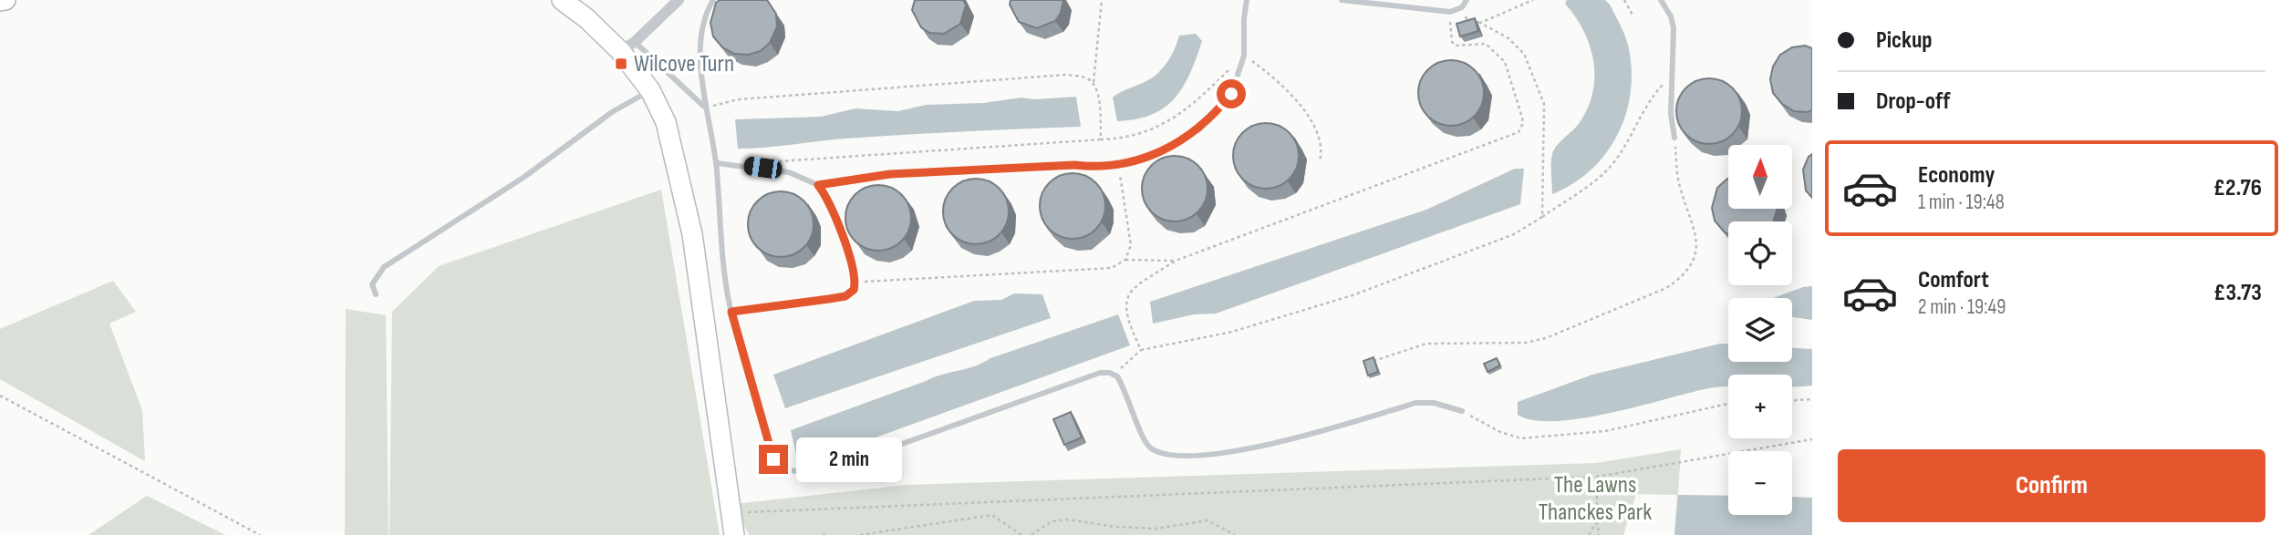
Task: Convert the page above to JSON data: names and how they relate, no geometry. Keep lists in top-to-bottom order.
{
  "parks": ["The Lawns Thanckes Park"],
  "places": {
    "transit": ["Wilcove Turn"]
  },
  "north": "top",
  "page": {
    "banner": ["Pickup", "Drop-off"],
    "list": [
      {
        "name": "Economy",
        "note": "1 min · 19:48",
        "value": "£2.76"
      },
      {
        "name": "Comfort",
        "note": "2 min · 19:49",
        "value": "£3.73"
      }
    ],
    "map_buttons": ["+", "−"],
    "buttons": "Confirm",
    "bubble": "2 min"
  }
}
